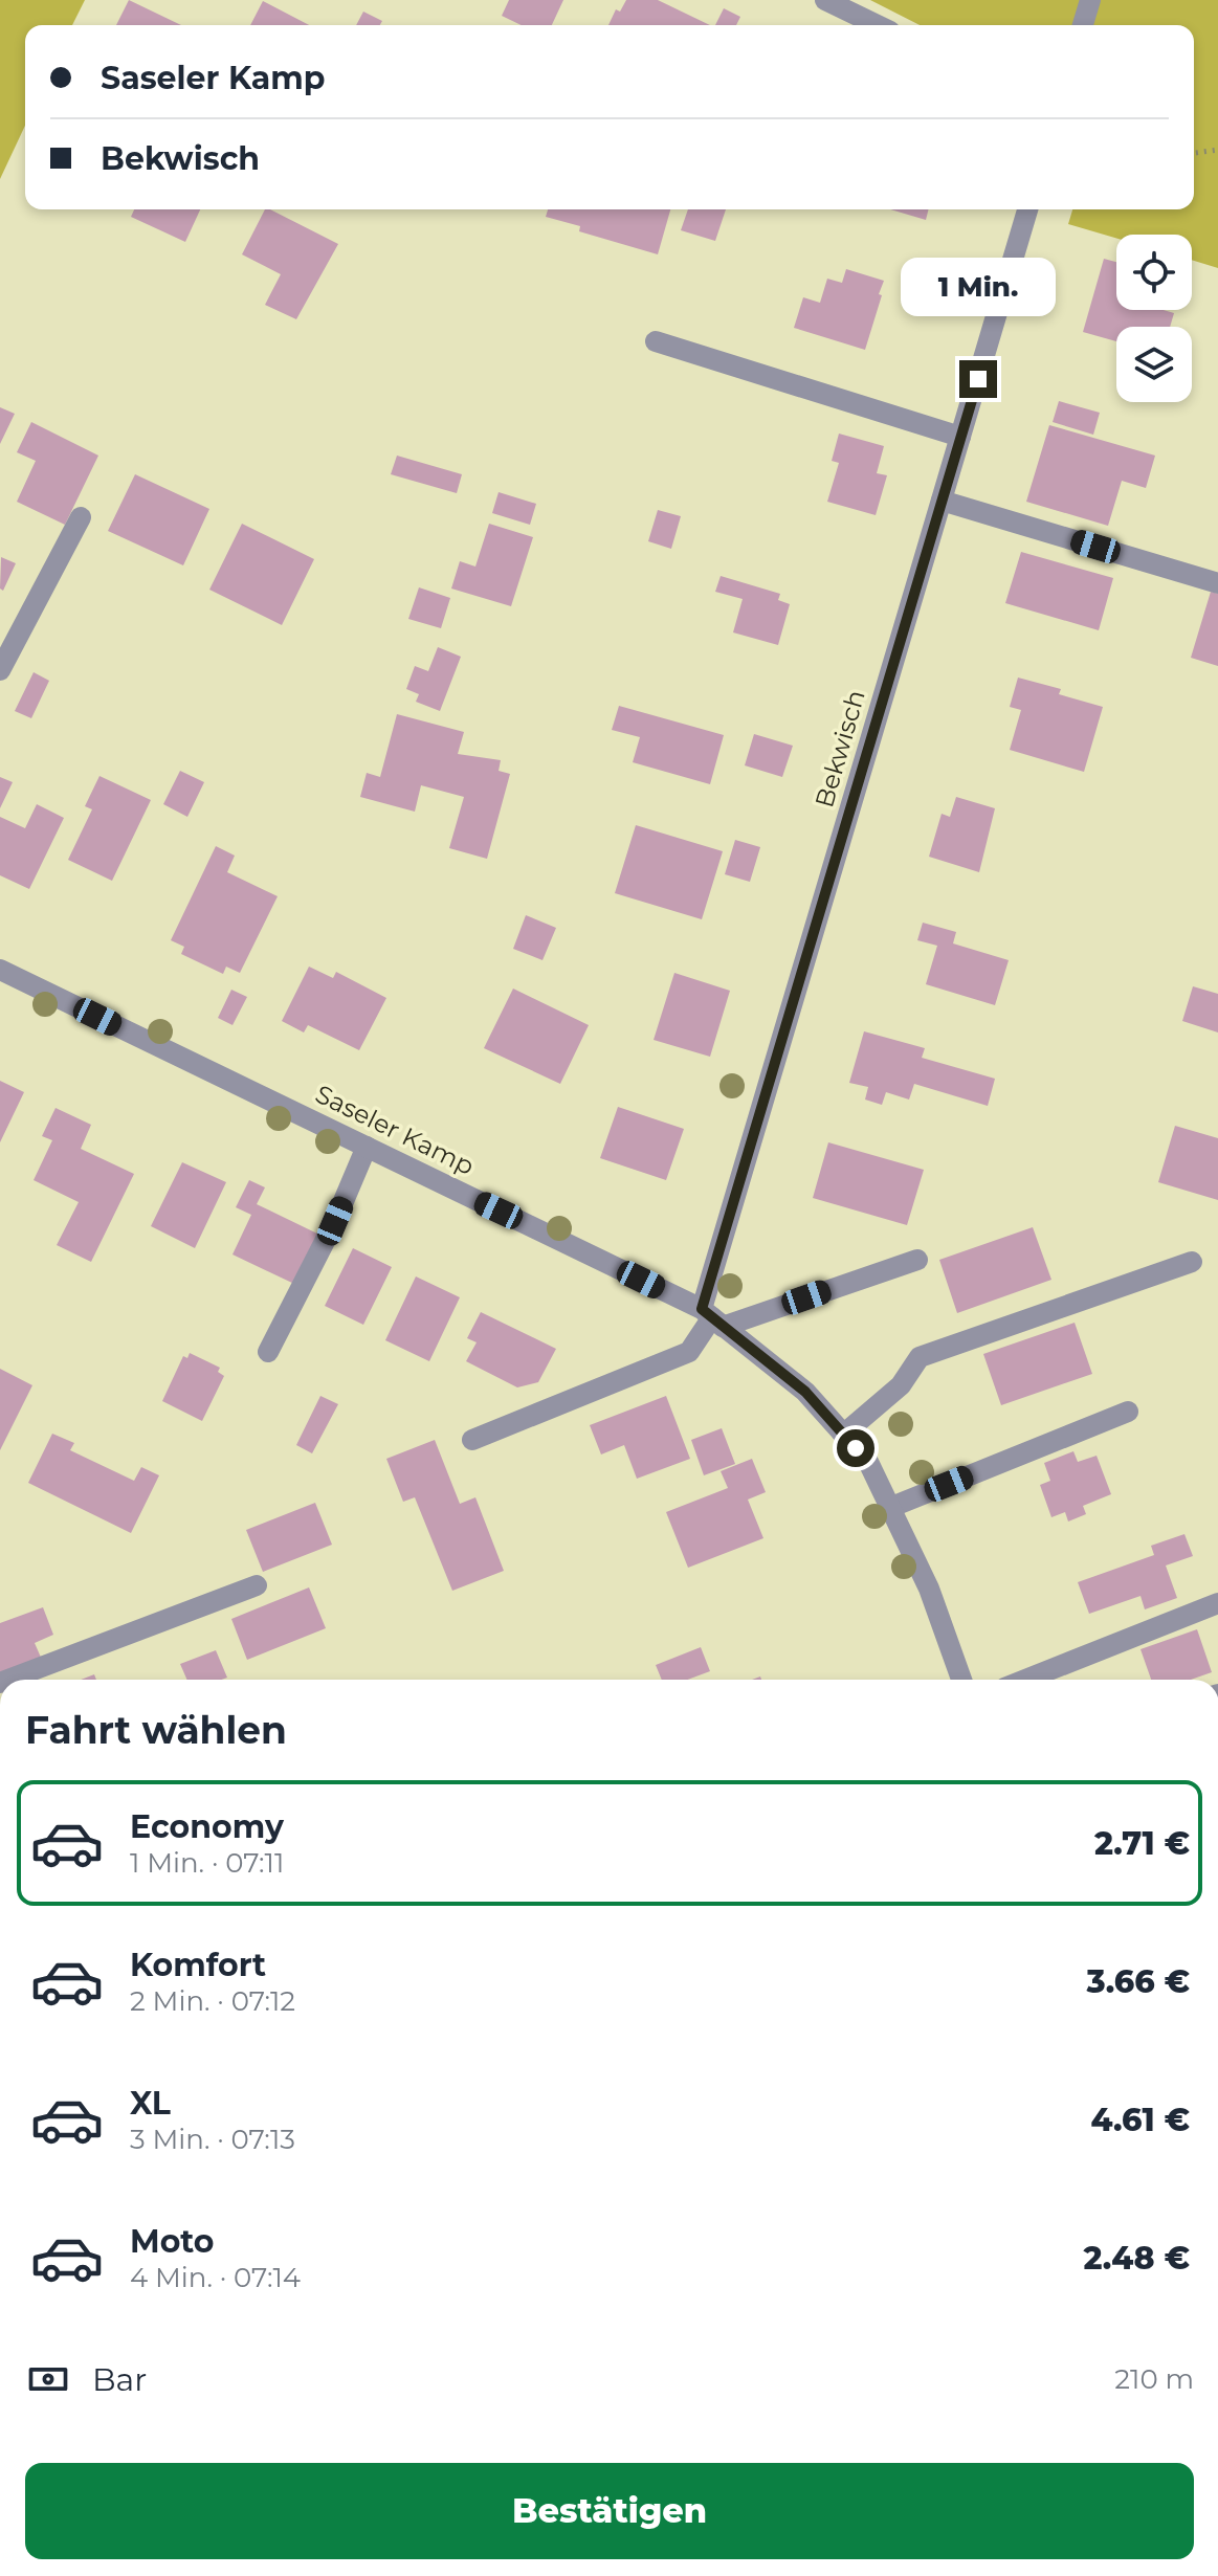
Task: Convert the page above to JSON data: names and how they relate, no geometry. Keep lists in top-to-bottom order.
{
  "streets": {
    "street": ["Bekwisch", "Saseler Kamp"]
  },
  "crossings": [
    ["Bekwisch", "Saseler Kamp"]
  ],
  "page": {
    "banner": ["Saseler Kamp", "Bekwisch"],
    "bubble": "1 Min.",
    "heading": "Fahrt wählen",
    "list": [
      {
        "name": "Economy",
        "note": "1 Min. · 07:11",
        "value": "2.71 €"
      },
      {
        "name": "Komfort",
        "note": "2 Min. · 07:12",
        "value": "3.66 €"
      },
      {
        "name": "XL",
        "note": "3 Min. · 07:13",
        "value": "4.61 €"
      },
      {
        "name": "Moto",
        "note": "4 Min. · 07:14",
        "value": "2.48 €"
      }
    ],
    "pay": ["Bar", "210 m"],
    "buttons": "Bestätigen"
  }
}
